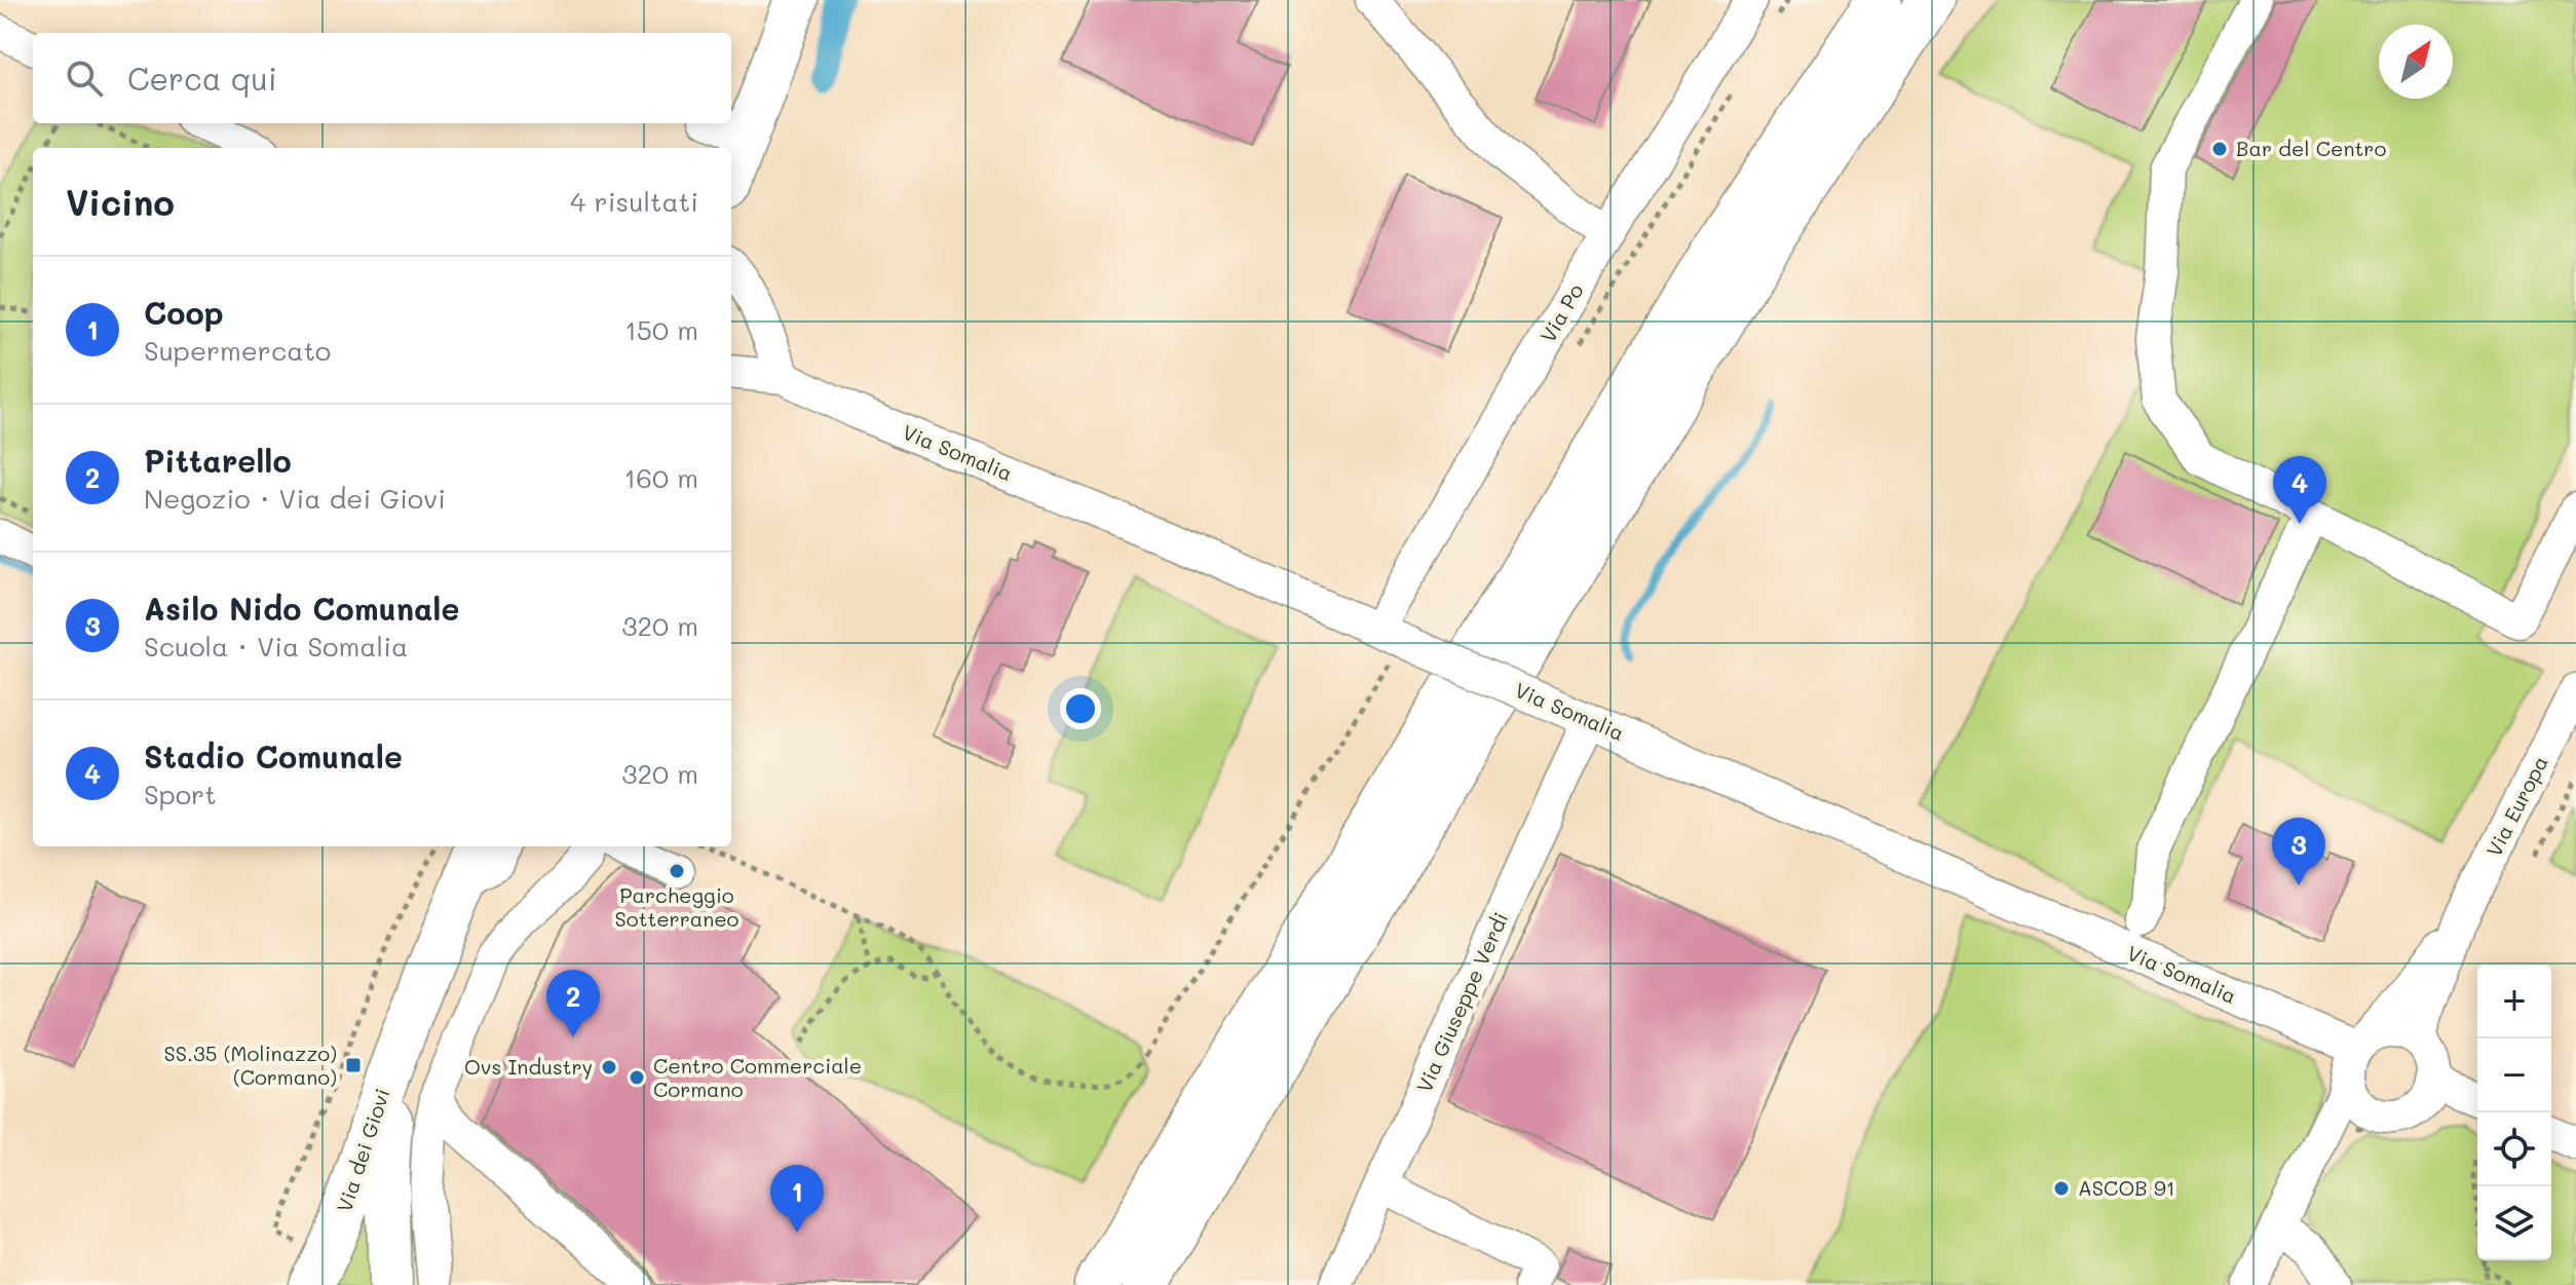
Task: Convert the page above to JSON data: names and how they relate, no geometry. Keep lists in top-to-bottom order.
{
  "streets": {
    "main road": ["Via dei Giovi"],
    "street": [
      "Via Po",
      "Via Somalia",
      "Via Europa",
      "Via Giuseppe Verdi"
    ]
  },
  "crossings": [
    ["Via Po", "Via Somalia"],
    ["Via Somalia", "Via Europa"],
    ["Via Somalia", "Via Giuseppe Verdi"]
  ],
  "places": {
    "other": [
      "Bar del Centro",
      "Parcheggio Sotterraneo",
      "Ovs Industry",
      "Centro Commerciale Cormano",
      "ASCOB 91"
    ],
    "transit": ["SS.35 (Molinazzo) (Cormano)"]
  },
  "north": "top right",
  "page": {
    "search": "Cerca qui",
    "heading": ["Vicino", "4 risultati"],
    "list": [
      {
        "mark": "1",
        "name": "Coop",
        "note": "Supermercato",
        "value": "150 m"
      },
      {
        "mark": "2",
        "name": "Pittarello",
        "note": "Negozio · Via dei Giovi",
        "value": "160 m"
      },
      {
        "mark": "3",
        "name": "Asilo Nido Comunale",
        "note": "Scuola · Via Somalia",
        "value": "320 m"
      },
      {
        "mark": "4",
        "name": "Stadio Comunale",
        "note": "Sport",
        "value": "320 m"
      }
    ],
    "pins": [
      "4",
      "3",
      "2",
      "1"
    ],
    "map_buttons": ["+", "−"]
  }
}
